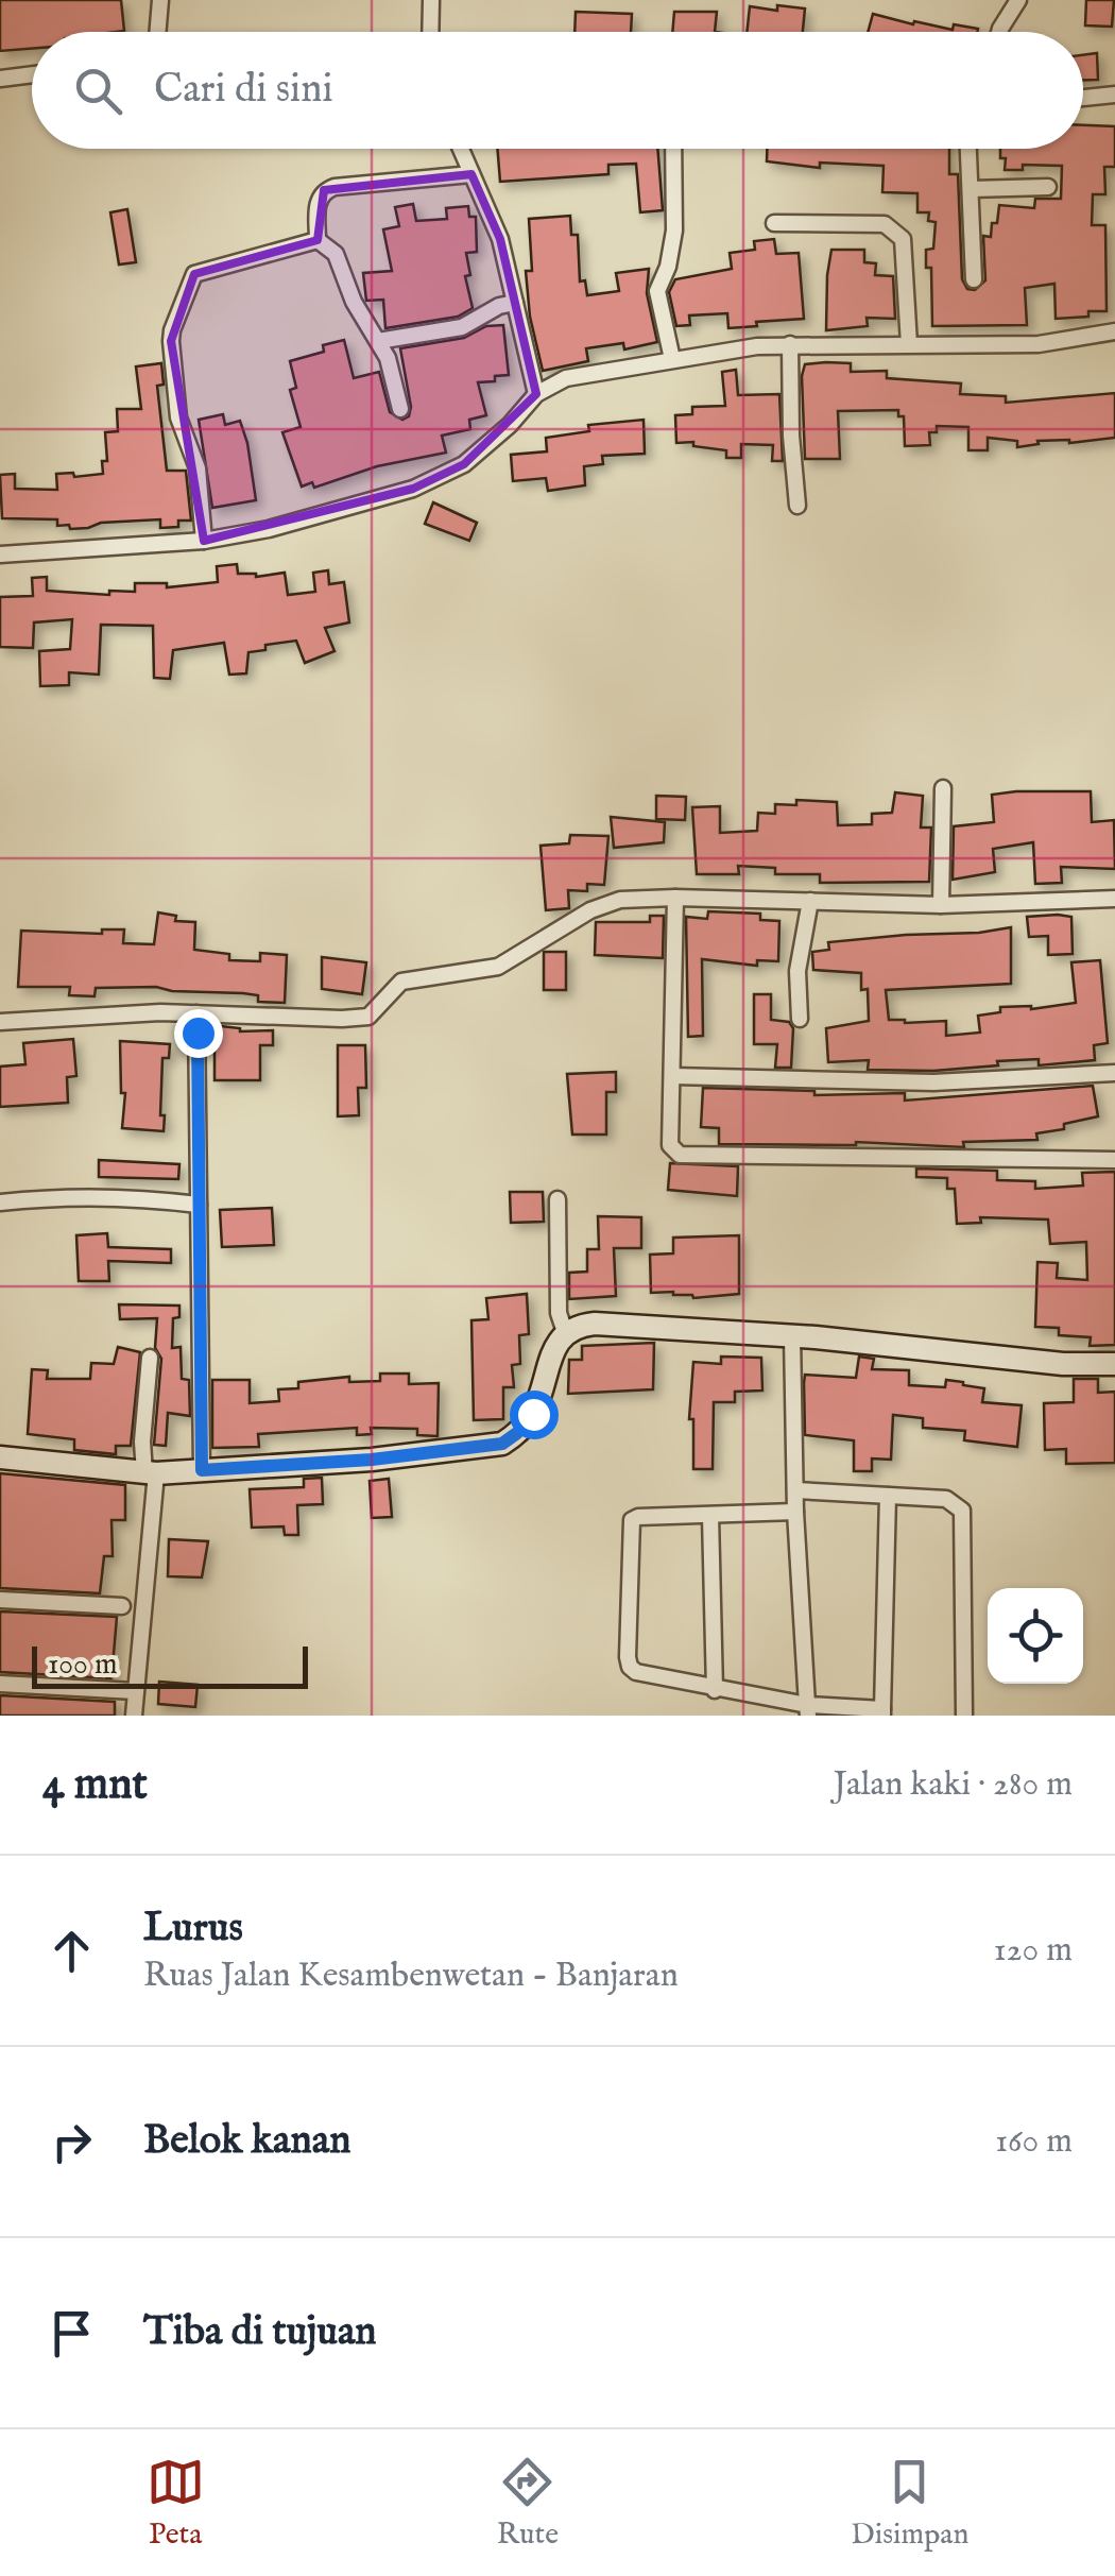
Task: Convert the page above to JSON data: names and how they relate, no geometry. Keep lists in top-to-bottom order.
{
  "scale_bar": "100 m",
  "page": {
    "search": "Cari di sini",
    "scale": "100 m",
    "heading": ["4 mnt", "Jalan kaki · 280 m"],
    "list": [
      ["Lurus", "Ruas Jalan Kesambenwetan - Banjaran", "120 m"],
      ["Belok kanan", "160 m"],
      "Tiba di tujuan"
    ],
    "nav": ["Peta", "Rute", "Disimpan"]
  }
}
